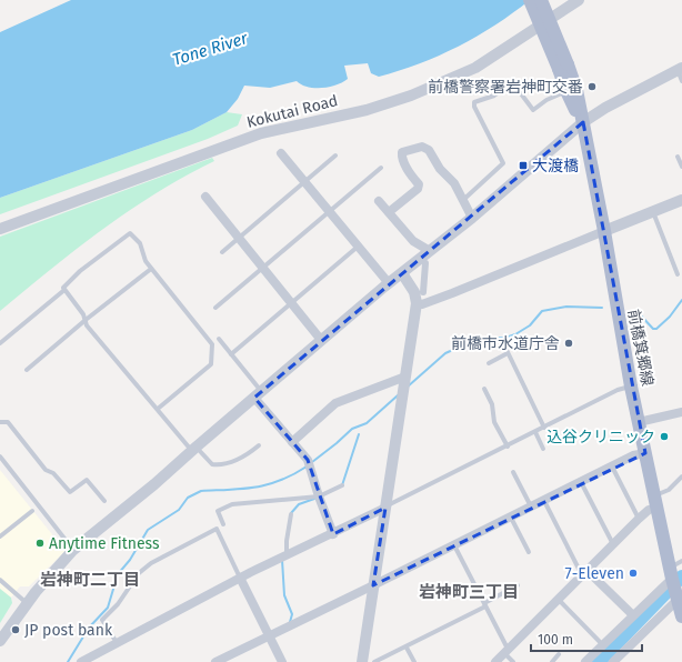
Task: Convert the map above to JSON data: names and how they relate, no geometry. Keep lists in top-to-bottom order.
{
  "streets": {
    "main road": ["前橋箕郷線"],
    "street": ["Kokutai Road"]
  },
  "districts": ["岩神町二丁目", "岩神町三丁目"],
  "water": ["Tone River"],
  "places": {
    "other": [
      "前橋警察署岩神町交番",
      "前橋市水道庁舎",
      "込谷クリニック",
      "Anytime Fitness",
      "7-Eleven",
      "JP post bank"
    ],
    "transit": ["大渡橋"]
  },
  "scale_bar": "100 m"
}
